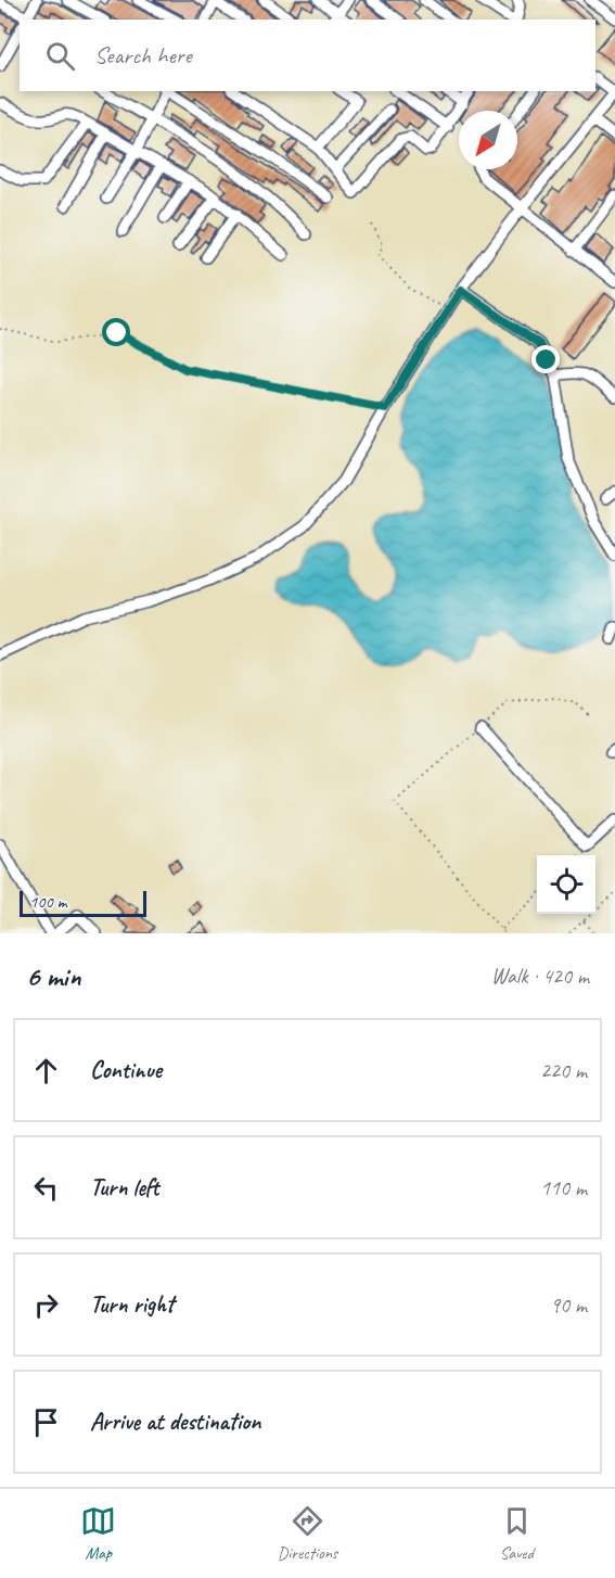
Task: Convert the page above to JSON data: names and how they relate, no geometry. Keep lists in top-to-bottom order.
{
  "scale_bar": "100 m",
  "north": "bottom left",
  "page": {
    "search": "Search here",
    "scale": "100 m",
    "heading": ["6 min", "Walk · 420 m"],
    "list": [
      ["Continue", "220 m"],
      ["Turn left", "110 m"],
      ["Turn right", "90 m"],
      "Arrive at destination"
    ],
    "nav": ["Map", "Directions", "Saved"]
  }
}
